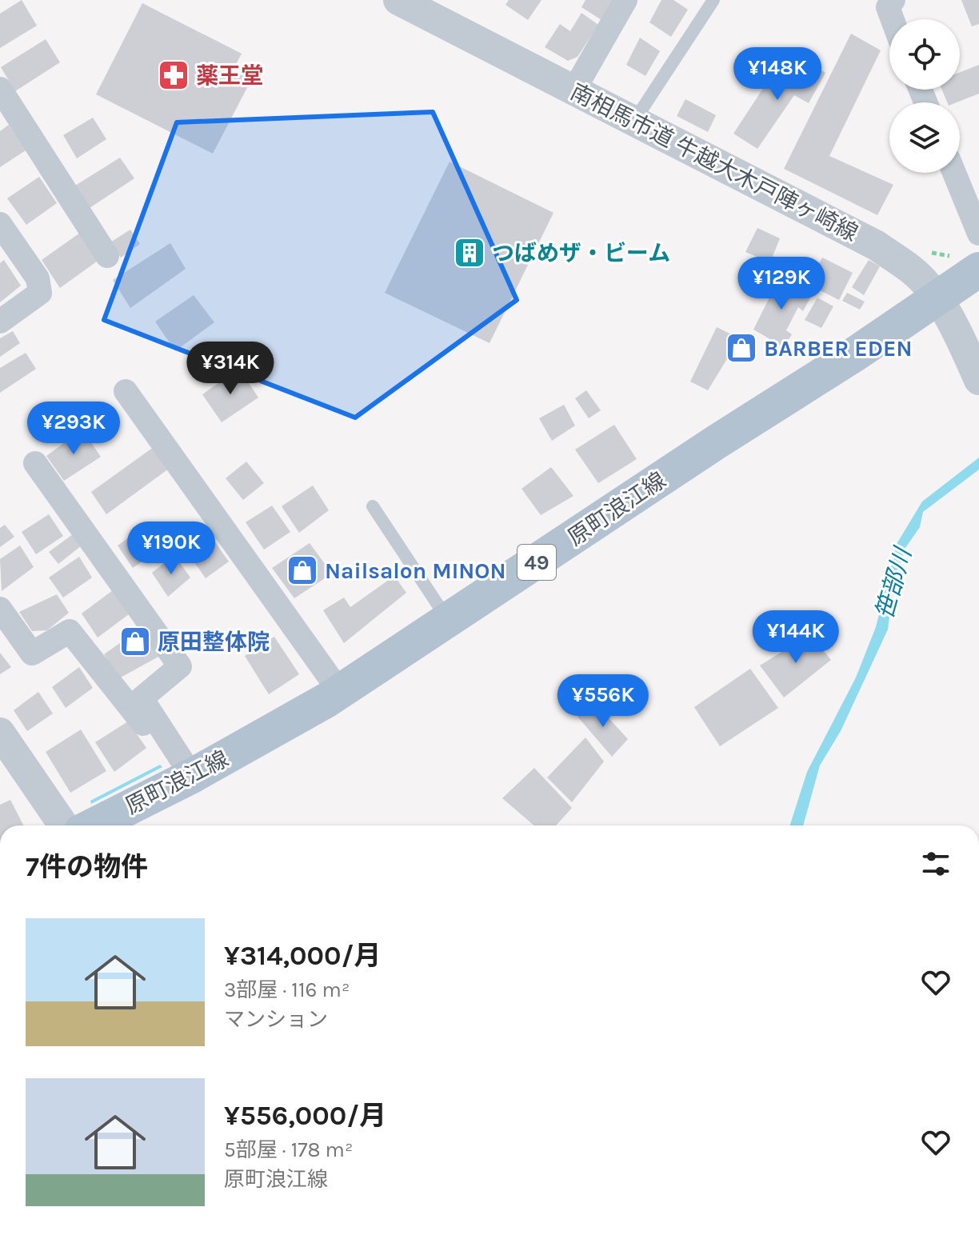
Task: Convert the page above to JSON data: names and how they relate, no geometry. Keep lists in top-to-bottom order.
{
  "streets": {
    "main road": ["原町浪江線", "49"],
    "street": ["南相馬市道 牛越大木戸陣ヶ崎線"]
  },
  "crossings": [
    ["南相馬市道 牛越大木戸陣ヶ崎線", "原町浪江線"]
  ],
  "water": ["笹部川"],
  "places": {
    "pharmacy": ["薬王堂"],
    "building": ["つばめザ・ビーム"],
    "shop": ["BARBER EDEN", "Nailsalon MINON", "原田整体院"]
  },
  "page": {
    "price": [
      "¥148K",
      "¥129K",
      "¥314K",
      "¥293K",
      "¥190K",
      "¥144K",
      "¥556K"
    ],
    "heading": "7件の物件",
    "list": [
      {
        "name": "¥314,000/月",
        "note": "3部屋 · 116 m² · マンション"
      },
      {
        "name": "¥556,000/月",
        "note": "5部屋 · 178 m² · 原町浪江線"
      }
    ]
  }
}
